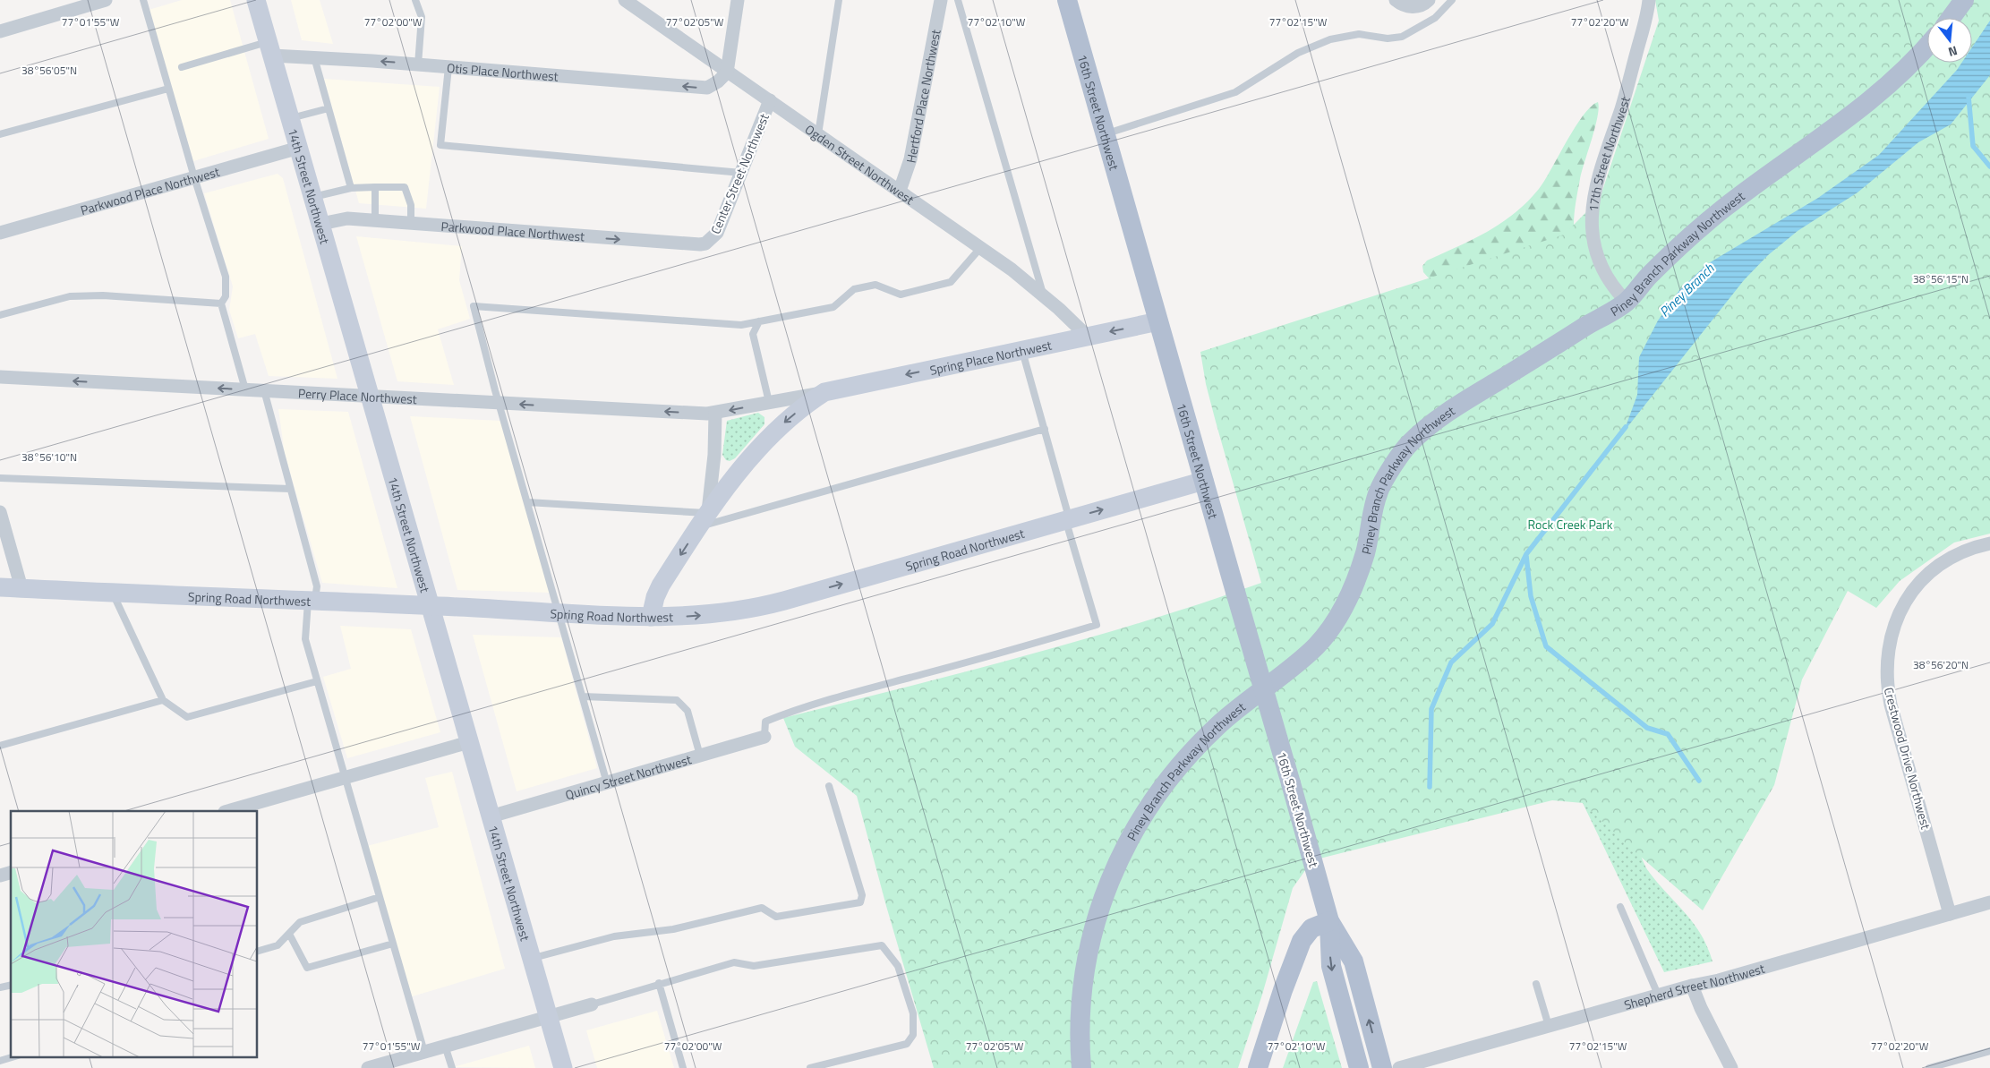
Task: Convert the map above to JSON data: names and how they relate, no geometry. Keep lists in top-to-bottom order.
{
  "streets": {
    "main road": ["16th Street Northwest", "Piney Branch Parkway Northwest"],
    "street": [
      "Otis Place Northwest",
      "Hertford Place Northwest",
      "17th Street Northwest",
      "Ogden Street Northwest",
      "Center Street Northwest",
      "14th Street Northwest",
      "Parkwood Place Northwest",
      "Spring Place Northwest",
      "Perry Place Northwest",
      "Spring Road Northwest",
      "Crestwood Drive Northwest",
      "Quincy Street Northwest",
      "Shepherd Street Northwest"
    ]
  },
  "crossings": [
    ["Otis Place Northwest", "Ogden Street Northwest"],
    ["Otis Place Northwest", "14th Street Northwest"],
    ["Hertford Place Northwest", "Ogden Street Northwest"],
    ["16th Street Northwest", "Spring Place Northwest"],
    ["16th Street Northwest", "Spring Road Northwest"],
    ["17th Street Northwest", "Piney Branch Parkway Northwest"],
    ["Ogden Street Northwest", "Center Street Northwest"],
    ["Ogden Street Northwest", "Spring Place Northwest"],
    ["Center Street Northwest", "Parkwood Place Northwest"],
    ["14th Street Northwest", "Parkwood Place Northwest"],
    ["14th Street Northwest", "Perry Place Northwest"],
    ["14th Street Northwest", "Spring Road Northwest"],
    ["14th Street Northwest", "Quincy Street Northwest"],
    ["Spring Place Northwest", "Perry Place Northwest"],
    ["Spring Place Northwest", "Spring Road Northwest"],
    ["Crestwood Drive Northwest", "Shepherd Street Northwest"]
  ],
  "one_way": [
    "Otis Place Northwest",
    "Parkwood Place Northwest",
    "Spring Place Northwest",
    "Perry Place Northwest",
    "Spring Road Northwest"
  ],
  "water": ["Piney Branch"],
  "parks": ["Rock Creek Park"],
  "north": "bottom",
  "coordinates": [
    "77°01'55\"W",
    "77°02'00\"W",
    "77°02'05\"W",
    "77°02'10\"W",
    "77°02'15\"W",
    "77°02'20\"W",
    "38°56'05\"N",
    "38°56'15\"N",
    "38°56'10\"N",
    "38°56'20\"N"
  ]
}
